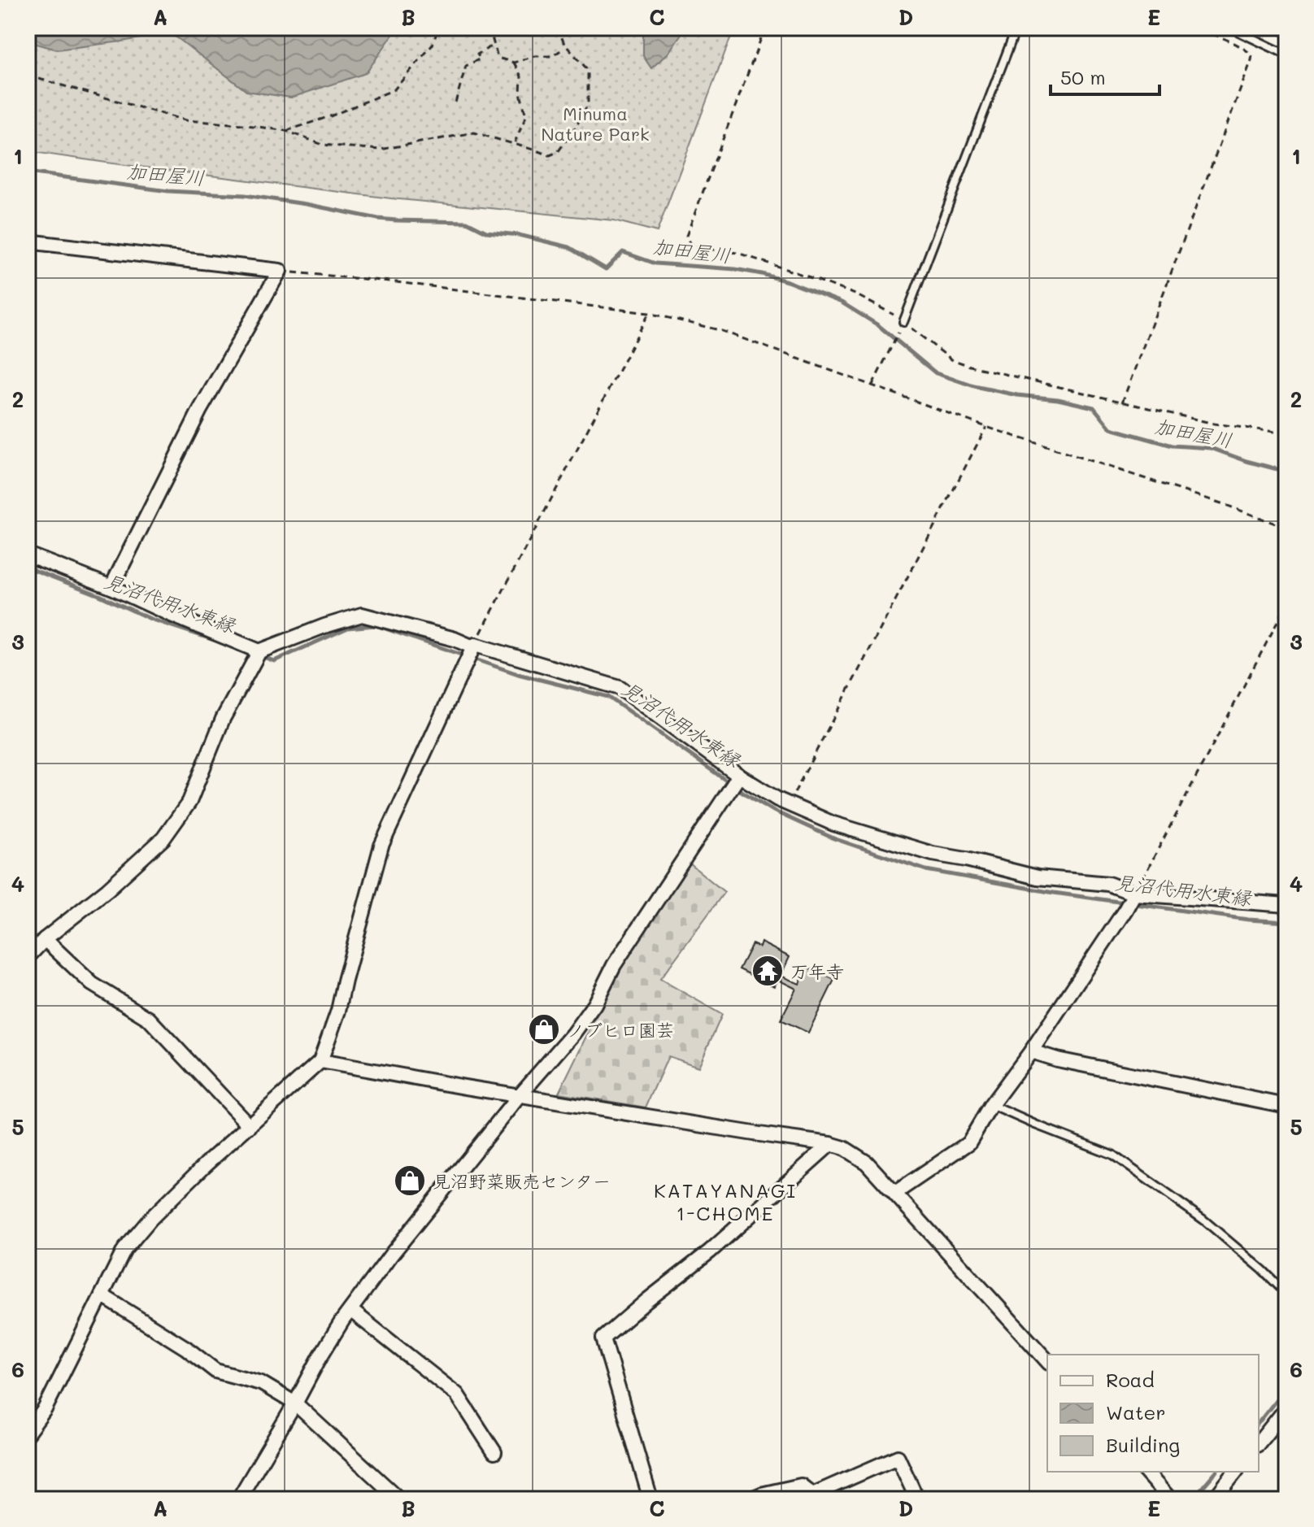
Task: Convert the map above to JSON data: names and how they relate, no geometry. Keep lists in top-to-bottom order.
{
  "districts": ["KATAYANAGI 1-CHOME"],
  "water": ["加田屋川", "見沼代用水東縁"],
  "parks": ["Minuma Nature Park"],
  "places": {
    "temple": ["万年寺"],
    "shop": ["ノブヒロ園芸", "見沼野菜販売センター"]
  },
  "legend": ["Road", "Water", "Building"],
  "scale_bar": "50 m",
  "grid": {
    "columns": [
      "A",
      "B",
      "C",
      "D",
      "E"
    ],
    "rows": [
      "1",
      "2",
      "3",
      "4",
      "5",
      "6"
    ]
  }
}
